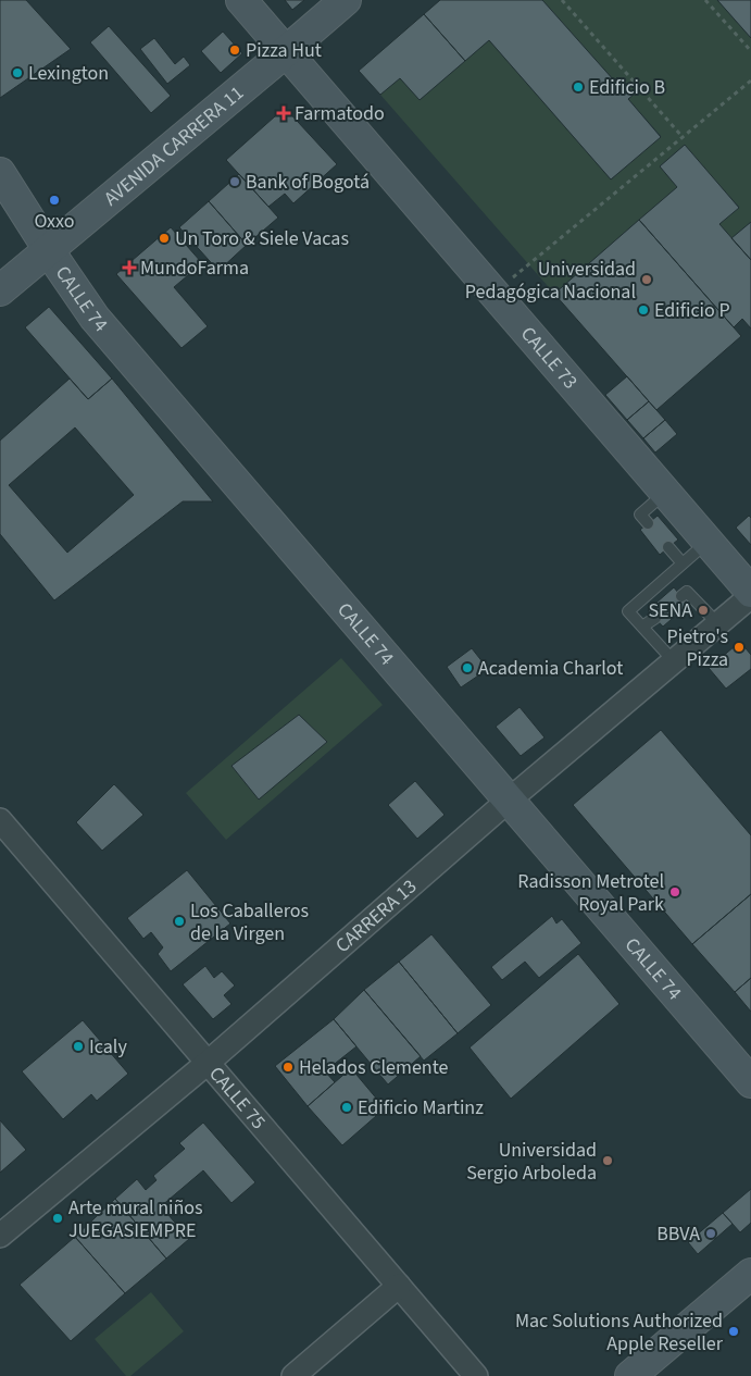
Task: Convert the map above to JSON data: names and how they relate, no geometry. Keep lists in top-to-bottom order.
{
  "streets": {
    "street": [
      "AVENIDA CARRERA 11",
      "CALLE 74",
      "CALLE 73",
      "CARRERA 13",
      "CALLE 75"
    ]
  },
  "crossings": [
    ["AVENIDA CARRERA 11", "CALLE 74"],
    ["AVENIDA CARRERA 11", "CALLE 73"],
    ["CALLE 74", "CARRERA 13"],
    ["CARRERA 13", "CALLE 75"]
  ],
  "places": {
    "other": [
      "Pizza Hut",
      "Lexington",
      "Edificio B",
      "Bank of Bogotá",
      "Oxxo",
      "Un Toro & Siele Vacas",
      "Universidad Pedagógica Nacional",
      "Edificio P",
      "SENA",
      "Pietro's Pizza",
      "Academia Charlot",
      "Radisson Metrotel Royal Park",
      "Los Caballeros de la Virgen",
      "Icaly",
      "Helados Clemente",
      "Edificio Martinz",
      "Universidad Sergio Arboleda",
      "Arte mural niños JUEGASIEMPRE",
      "BBVA",
      "Mac Solutions Authorized Apple Reseller"
    ],
    "health": ["Farmatodo", "MundoFarma"]
  }
}
